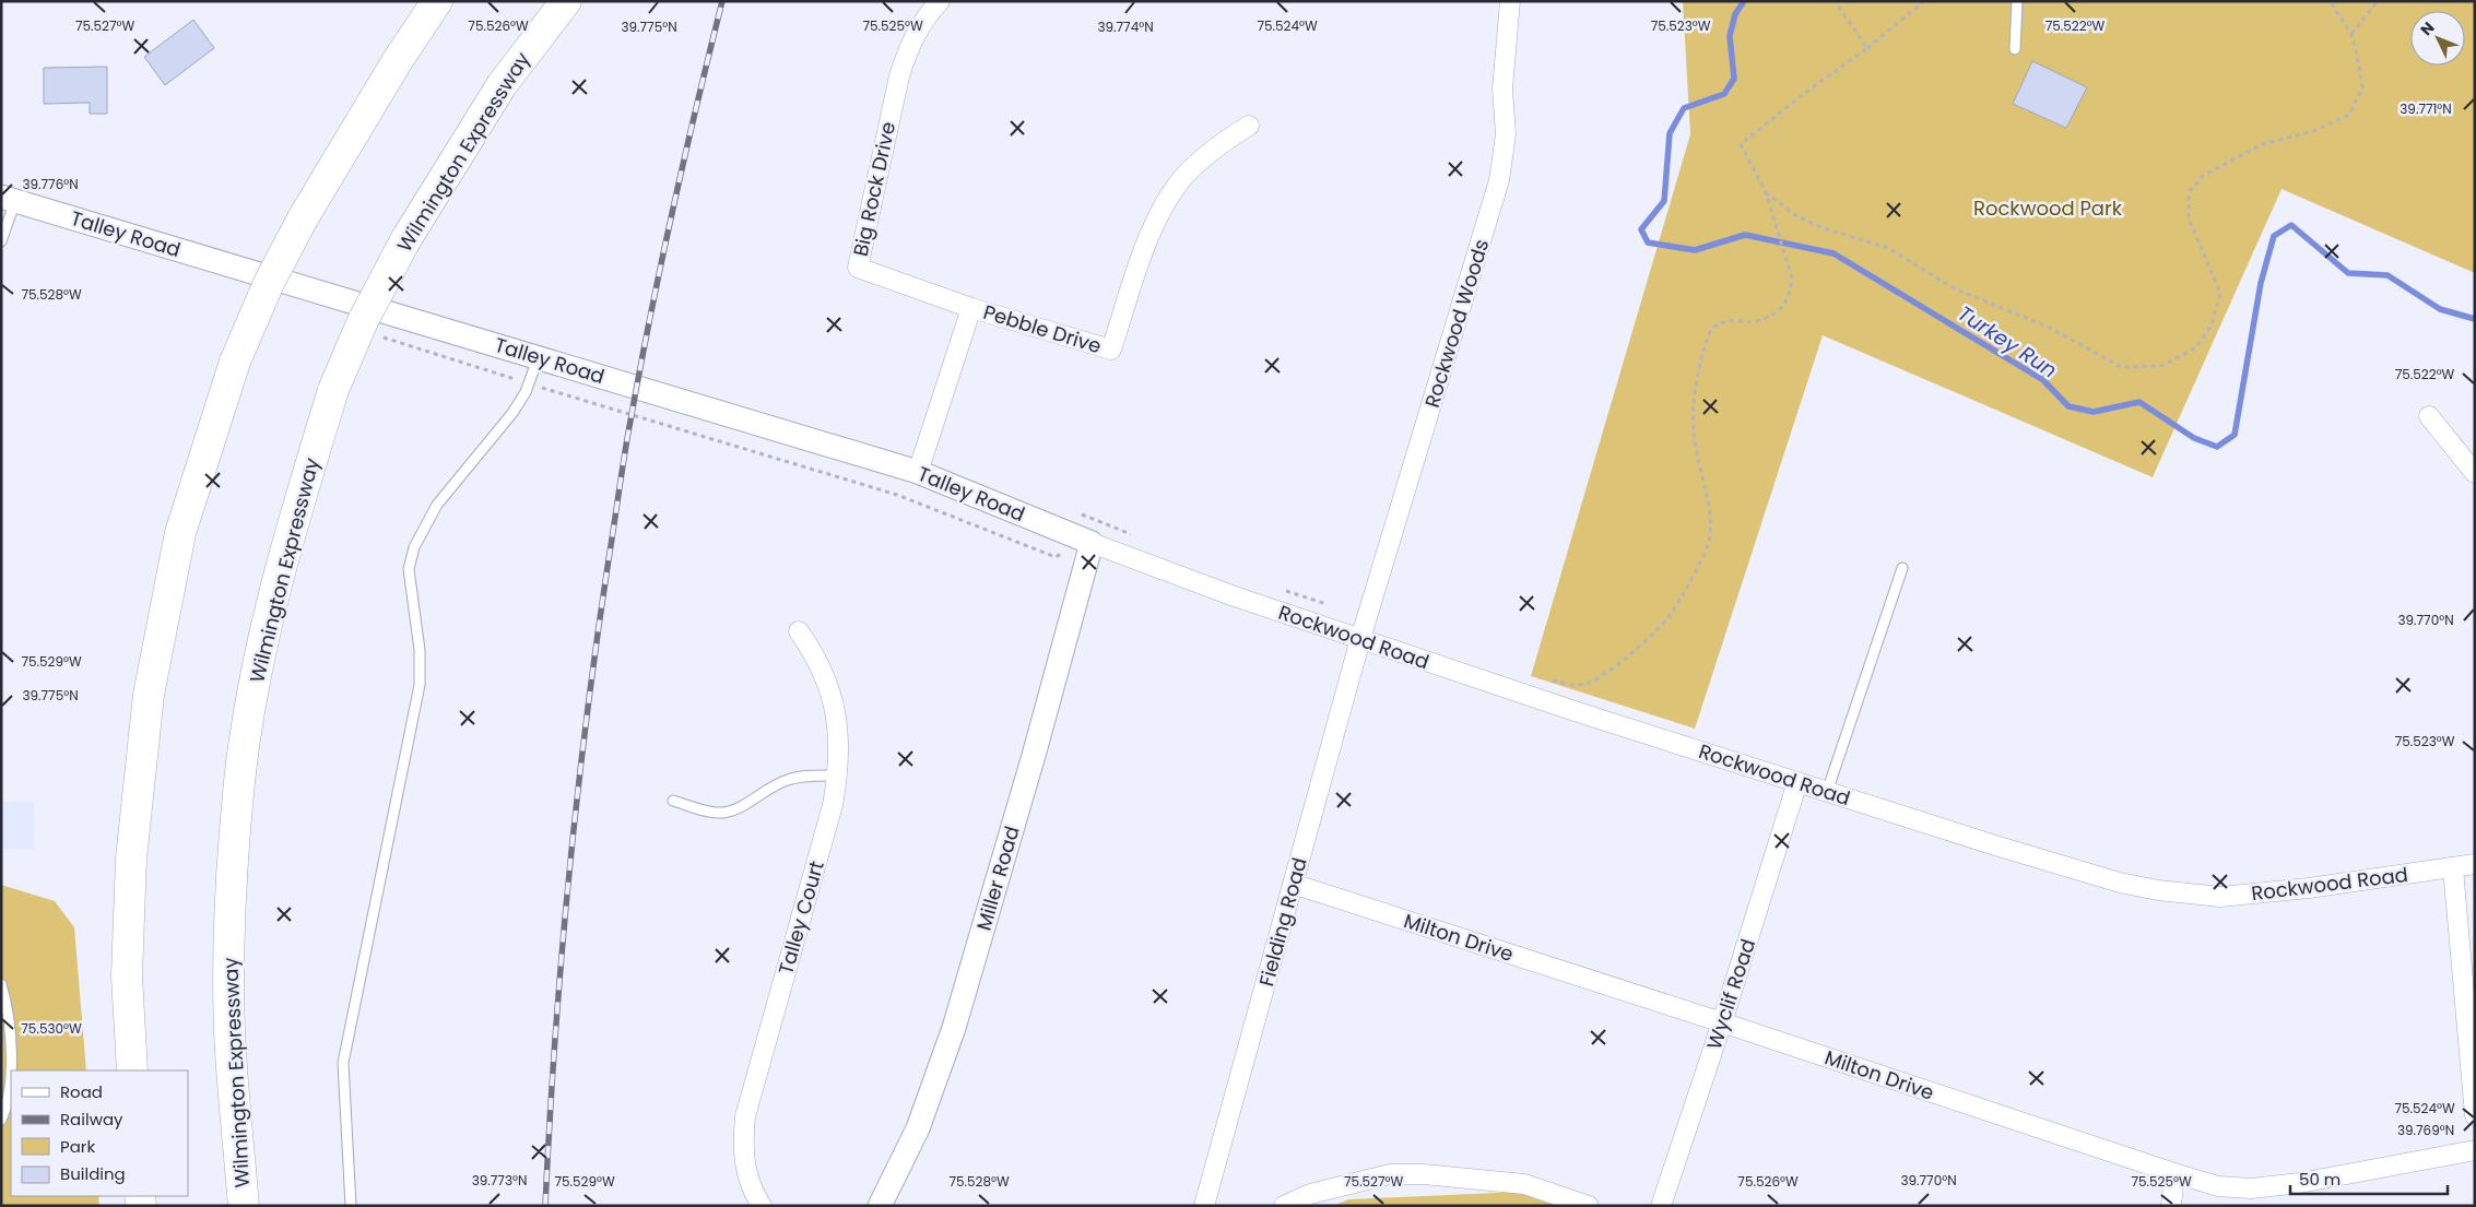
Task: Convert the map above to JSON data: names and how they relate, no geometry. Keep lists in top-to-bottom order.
{
  "streets": {
    "highway": ["Wilmington Expressway"],
    "street": [
      "Big Rock Drive",
      "Talley Road",
      "Rockwood Woods",
      "Pebble Drive",
      "Rockwood Road",
      "Miller Road",
      "Talley Court",
      "Fielding Road",
      "Milton Drive",
      "Wyclif Road"
    ]
  },
  "crossings": [
    ["Big Rock Drive", "Pebble Drive"],
    ["Talley Road", "Pebble Drive"],
    ["Talley Road", "Rockwood Road"],
    ["Talley Road", "Miller Road"],
    ["Rockwood Woods", "Rockwood Road"],
    ["Rockwood Woods", "Fielding Road"],
    ["Rockwood Road", "Miller Road"],
    ["Rockwood Road", "Fielding Road"],
    ["Rockwood Road", "Wyclif Road"],
    ["Fielding Road", "Milton Drive"],
    ["Milton Drive", "Wyclif Road"]
  ],
  "water": ["Turkey Run"],
  "parks": ["Rockwood Park"],
  "legend": [
    "Road",
    "Railway",
    "Park",
    "Building"
  ],
  "scale_bar": "50 m",
  "north": "top left",
  "coordinates": [
    "75.527°W",
    "75.526°W",
    "75.525°W",
    "75.524°W",
    "75.523°W",
    "75.522°W",
    "39.775°N",
    "39.774°N",
    "39.771°N",
    "39.776°N",
    "75.528°W",
    "39.770°N",
    "75.529°W",
    "75.530°W",
    "39.769°N",
    "39.773°N"
  ]
}
